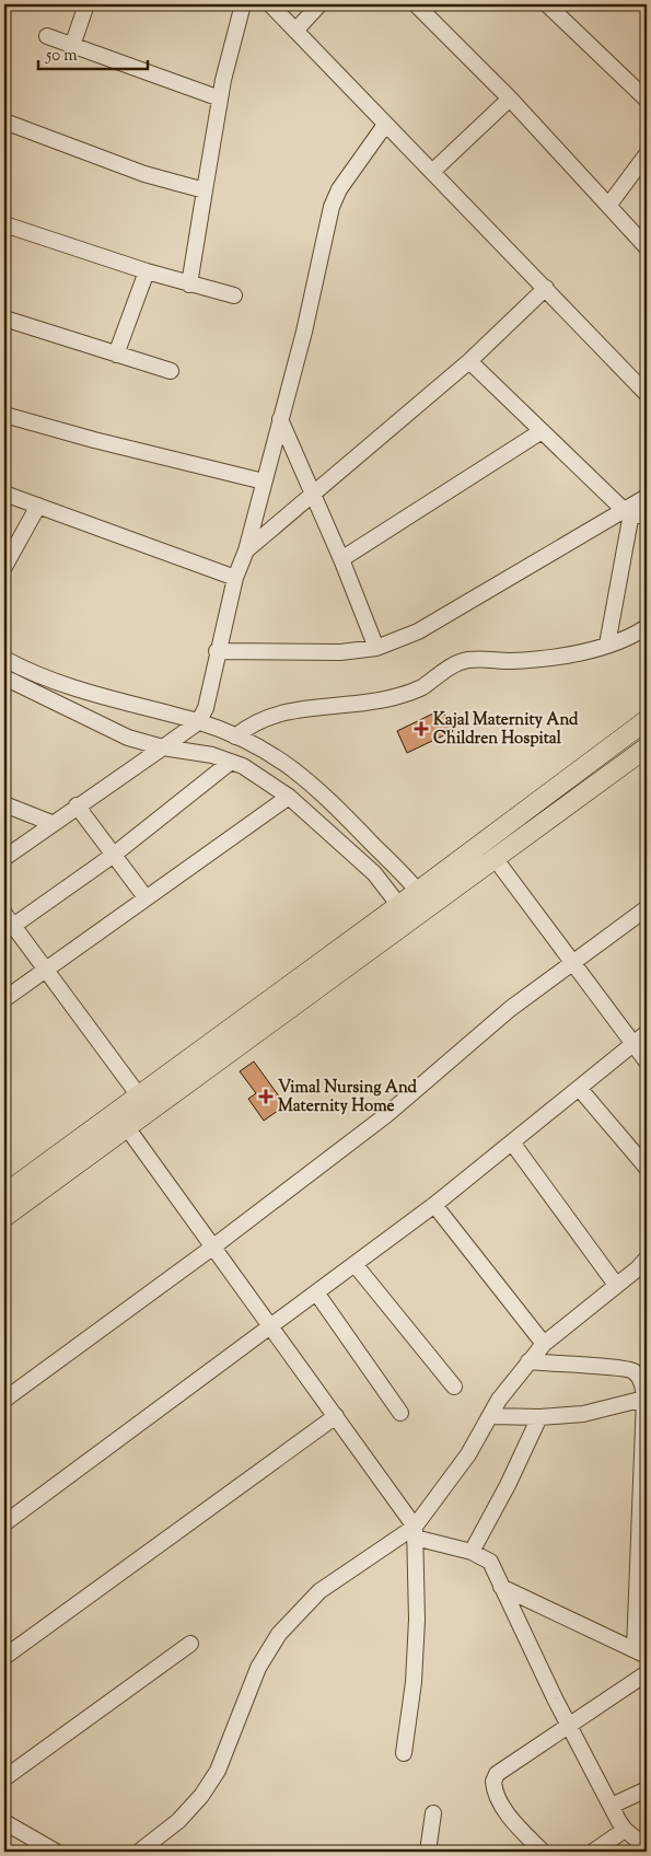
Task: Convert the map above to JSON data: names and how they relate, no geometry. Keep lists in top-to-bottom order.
{
  "places": {
    "health": ["Kajal Maternity And Children Hospital", "Vimal Nursing And Maternity Home"]
  },
  "scale_bar": "50 m"
}
